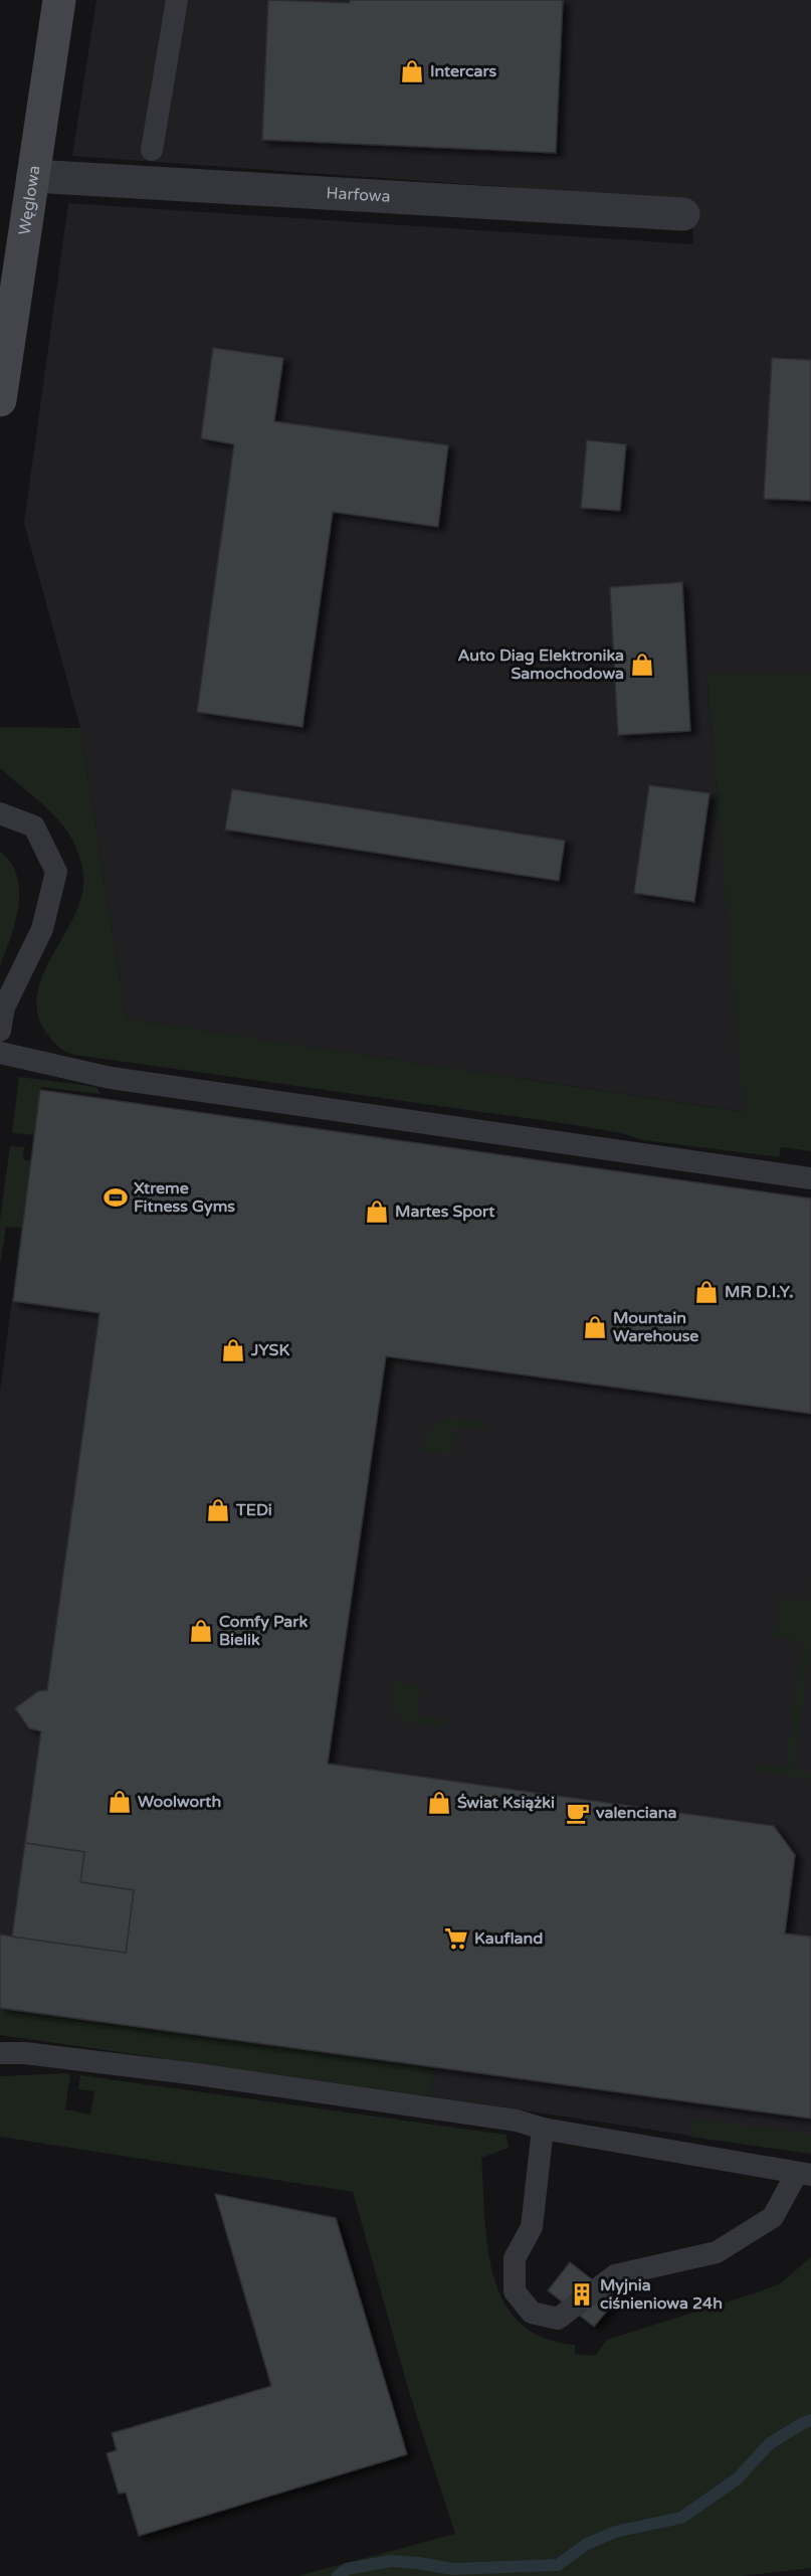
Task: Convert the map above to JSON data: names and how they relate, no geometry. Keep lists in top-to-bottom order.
{
  "streets": {
    "street": ["Harfowa", "Węglowa"]
  },
  "crossings": [
    ["Harfowa", "Węglowa"]
  ],
  "places": {
    "shop": [
      "Intercars",
      "Auto Diag Elektronika Samochodowa",
      "Martes Sport",
      "MR D.I.Y.",
      "Mountain Warehouse",
      "JYSK",
      "TEDi",
      "Comfy Park Bielik",
      "Woolworth",
      "Świat Książki"
    ],
    "sports": ["Xtreme Fitness Gyms"],
    "cafe": ["valenciana"],
    "supermarket": ["Kaufland"],
    "building": ["Myjnia ciśnieniowa 24h"]
  }
}
